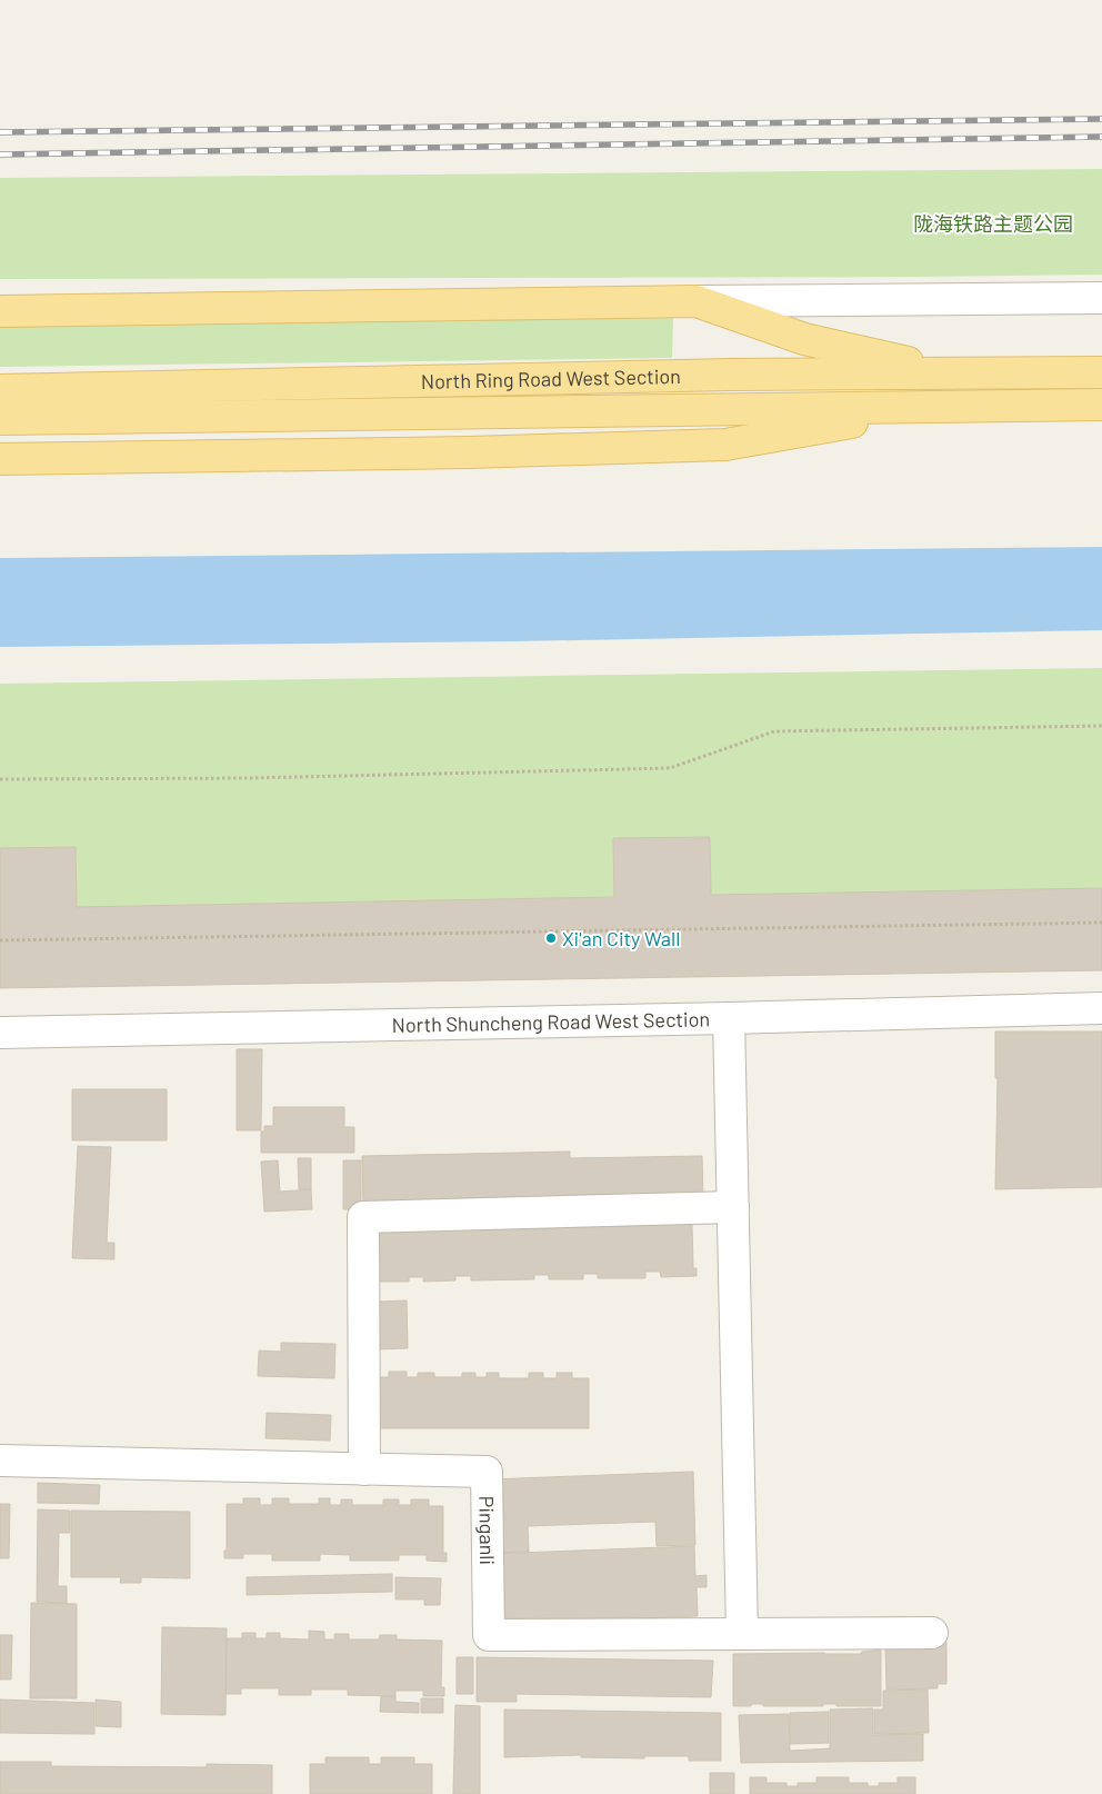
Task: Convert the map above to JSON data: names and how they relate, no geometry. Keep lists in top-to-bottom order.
{
  "streets": {
    "main road": ["North Ring Road West Section"],
    "street": ["North Shuncheng Road West Section", "Pinganli"]
  },
  "parks": ["陇海铁路主题公园"],
  "places": ["Xi'an City Wall"]
}
